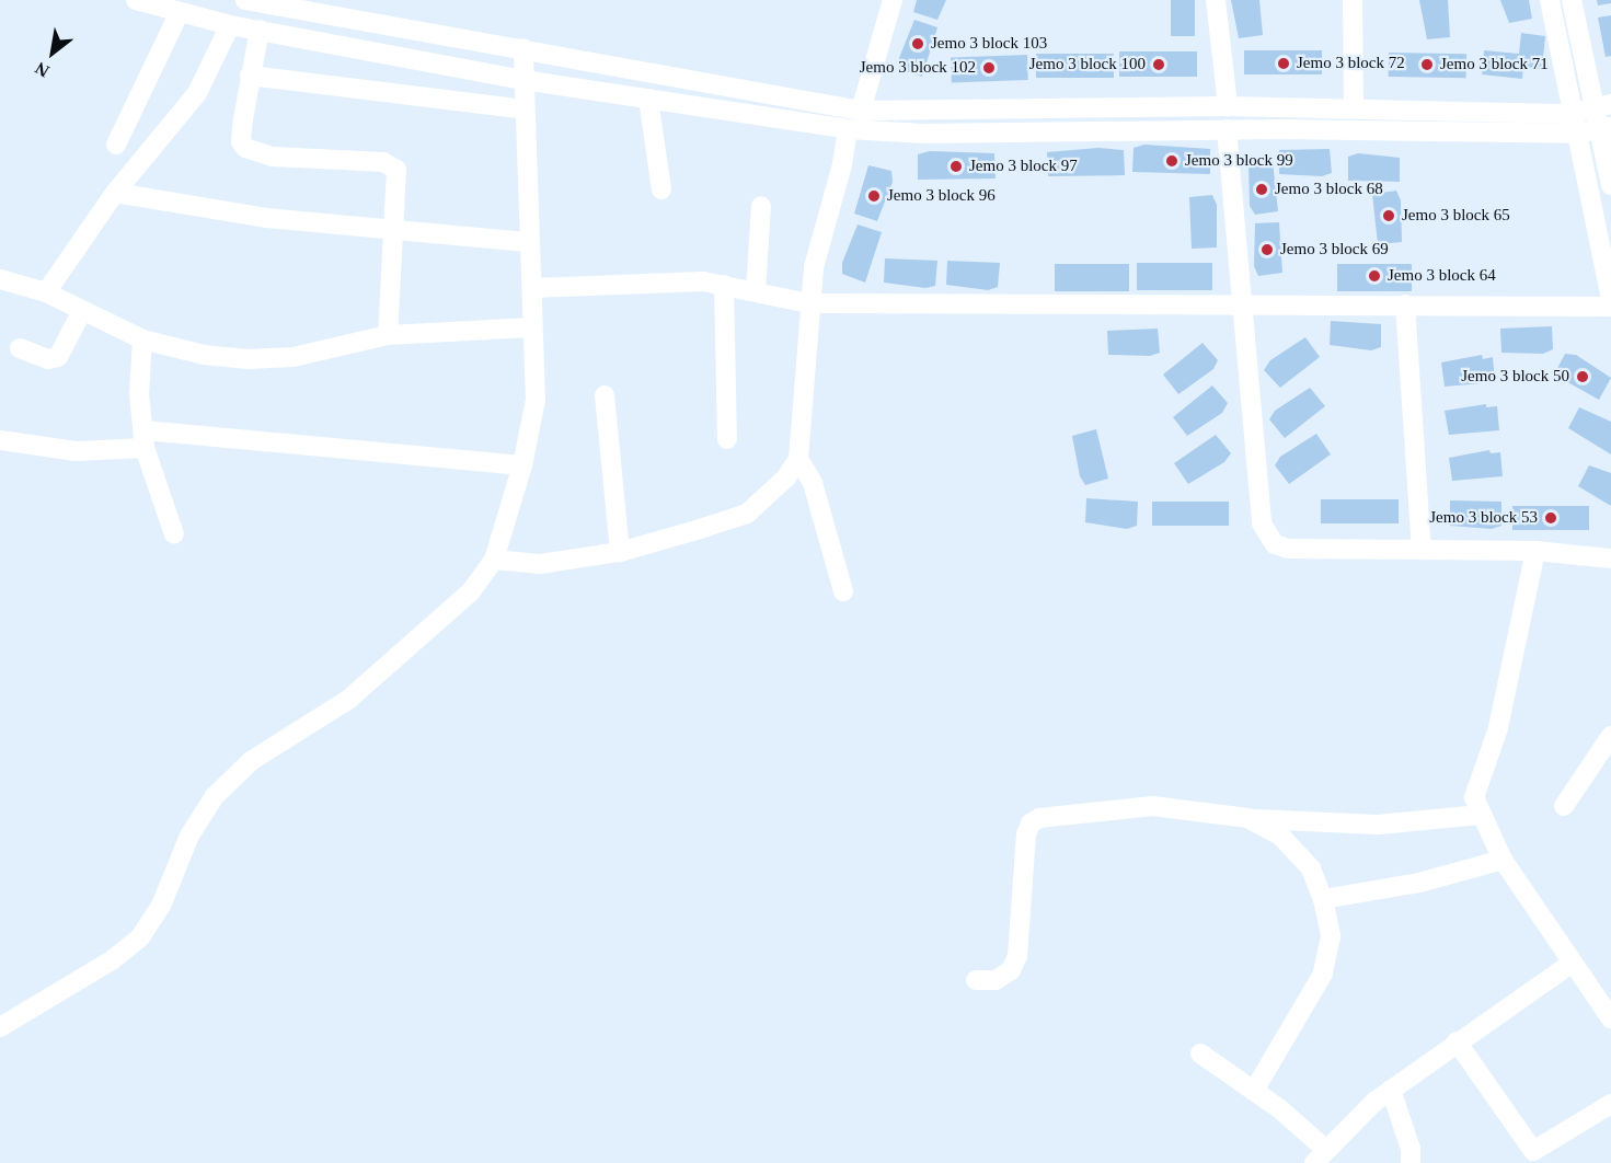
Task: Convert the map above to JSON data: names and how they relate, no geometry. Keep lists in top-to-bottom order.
{
  "places": [
    "Jemo 3 block 103",
    "Jemo 3 block 72",
    "Jemo 3 block 100",
    "Jemo 3 block 71",
    "Jemo 3 block 102",
    "Jemo 3 block 99",
    "Jemo 3 block 97",
    "Jemo 3 block 68",
    "Jemo 3 block 96",
    "Jemo 3 block 65",
    "Jemo 3 block 69",
    "Jemo 3 block 64",
    "Jemo 3 block 50",
    "Jemo 3 block 53"
  ],
  "north": "bottom left"
}
